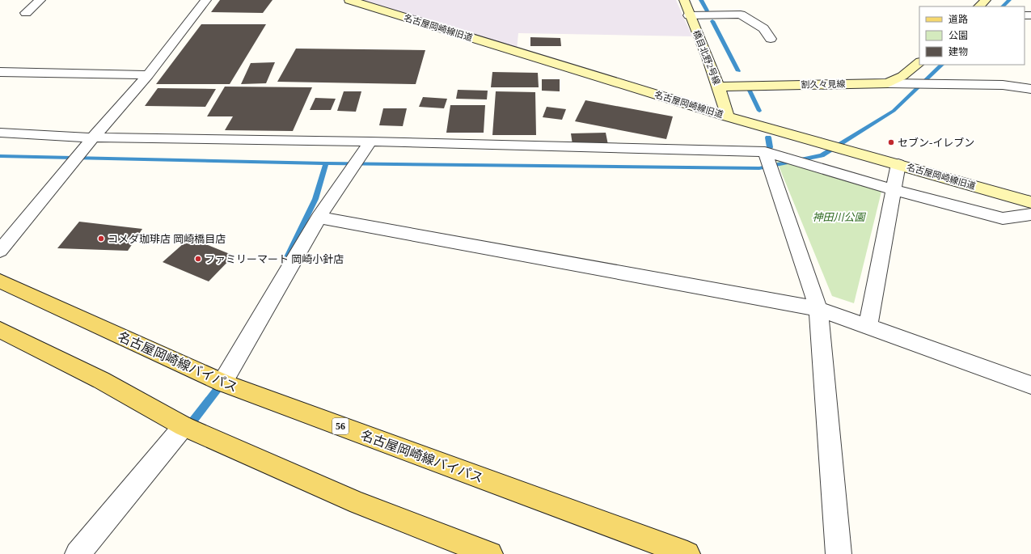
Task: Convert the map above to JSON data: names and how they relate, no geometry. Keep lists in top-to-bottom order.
{
  "streets": {
    "main road": ["名古屋岡崎線バイパス", "56"],
    "street": ["名古屋岡崎線旧道", "橋目北野2号線", "割久々見線"]
  },
  "crossings": [
    ["名古屋岡崎線旧道", "橋目北野2号線"],
    ["橋目北野2号線", "割久々見線"]
  ],
  "parks": ["神田川公園"],
  "places": ["セブン-イレブン", "コメダ珈琲店 岡崎橋目店", "ファミリーマート 岡崎小針店"],
  "legend": ["道路", "公園", "建物"]
}
